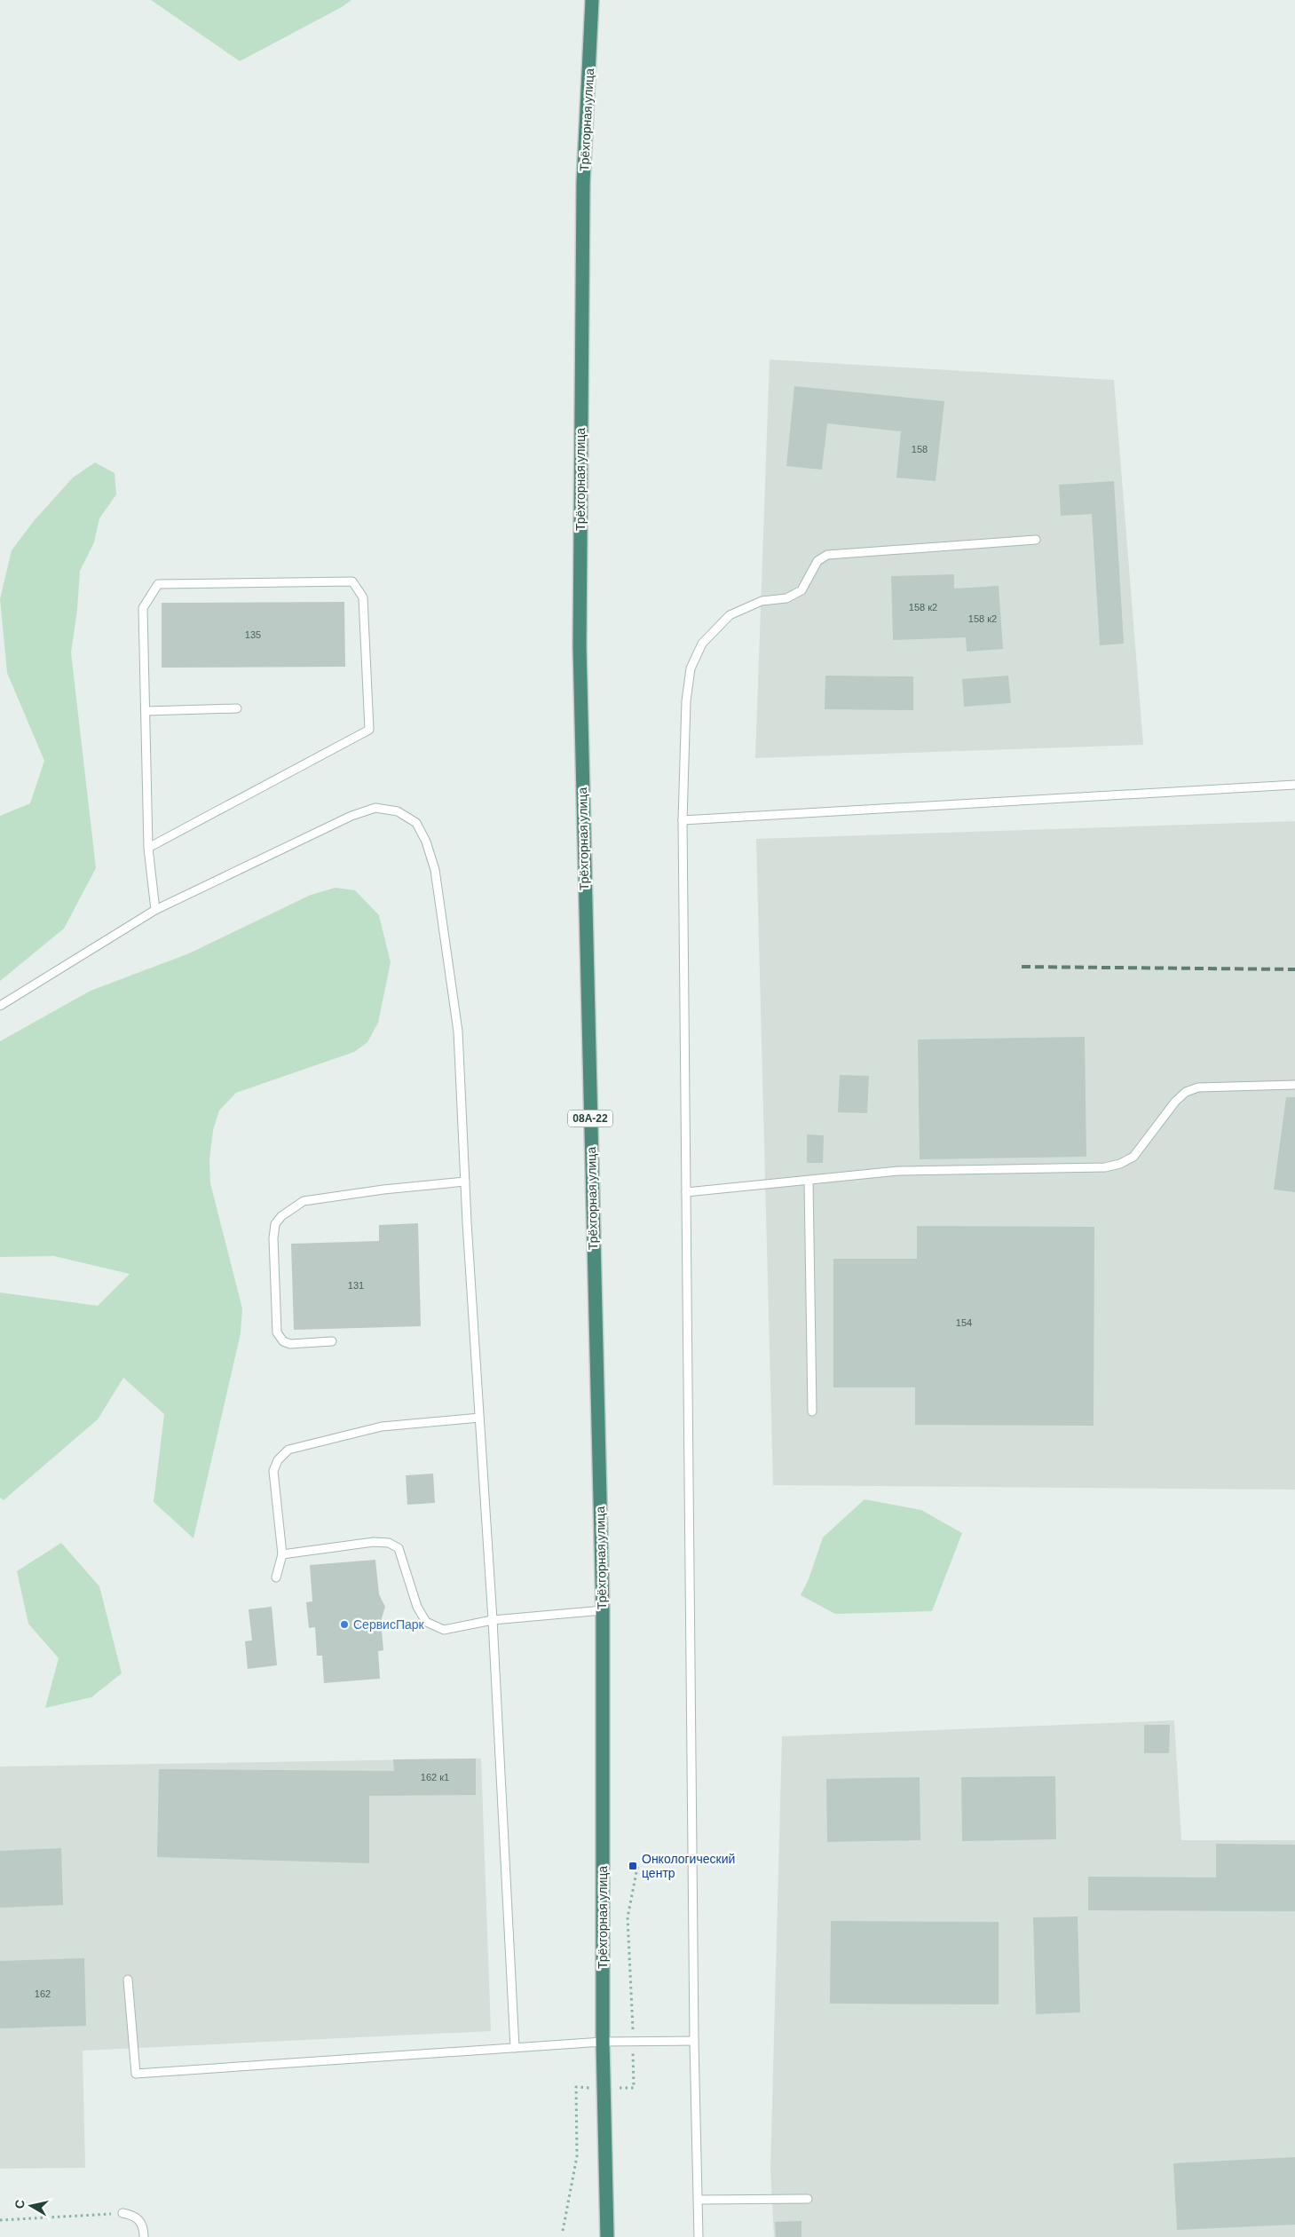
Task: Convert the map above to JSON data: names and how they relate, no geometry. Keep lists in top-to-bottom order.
{
  "streets": {
    "highway": ["Трёхгорная улица", "08А-22"]
  },
  "places": {
    "other": ["СервисПарк"],
    "transit": ["Онкологический центр"]
  },
  "house_numbers": [
    "158",
    "158 к2",
    "158 к2",
    "135",
    "131",
    "154",
    "162 к1",
    "162"
  ],
  "north": "left"
}
